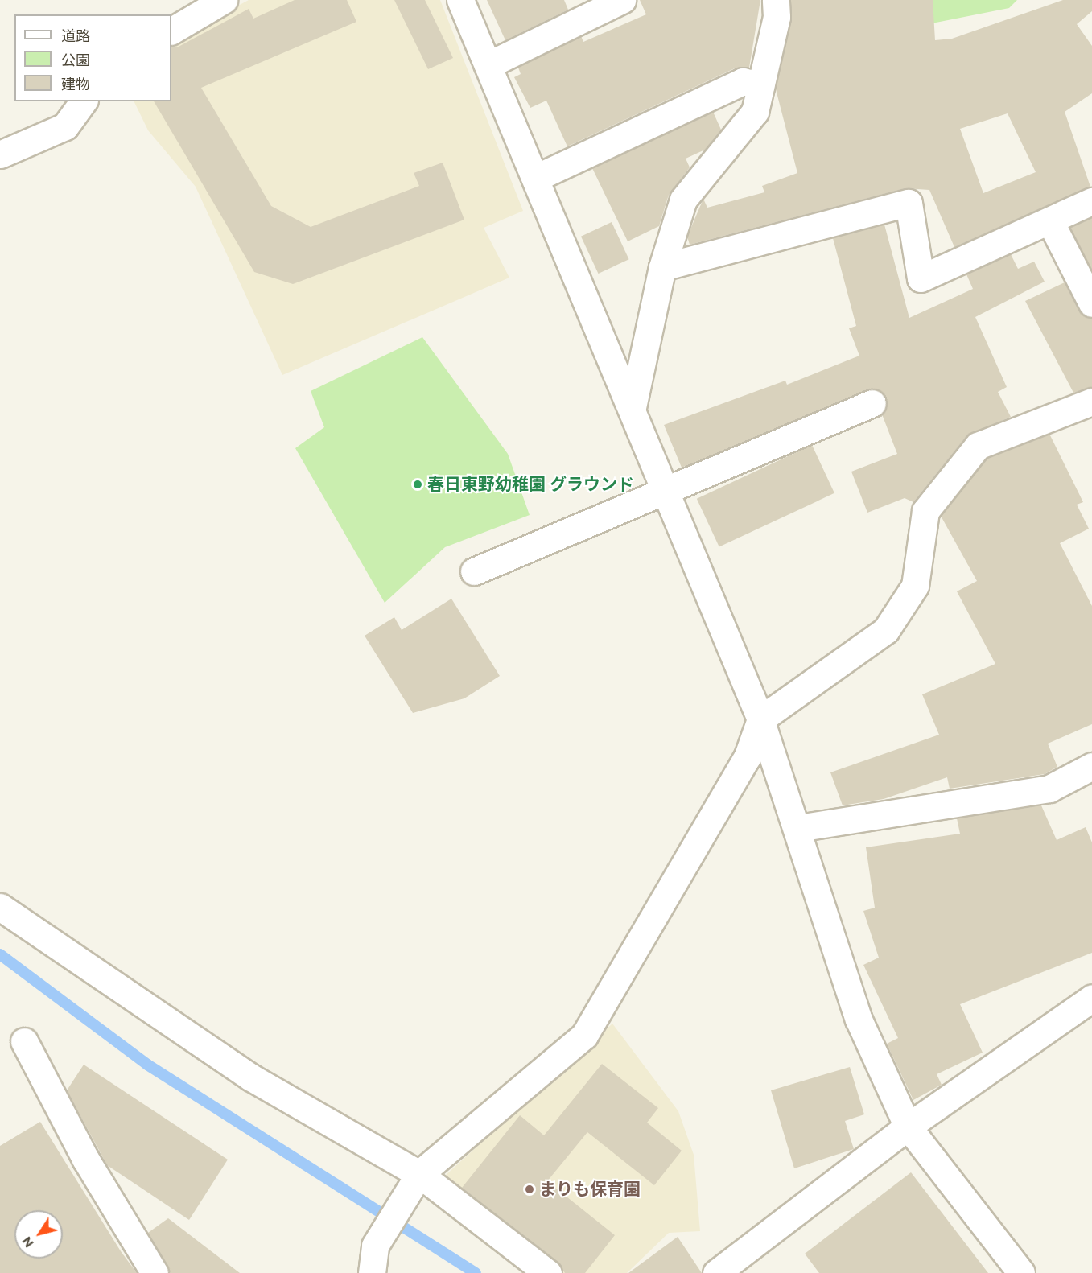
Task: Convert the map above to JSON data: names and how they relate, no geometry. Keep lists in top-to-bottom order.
{
  "places": ["春日東野幼稚園 グラウンド", "まりも保育園"],
  "legend": ["道路", "公園", "建物"],
  "north": "bottom left"
}
